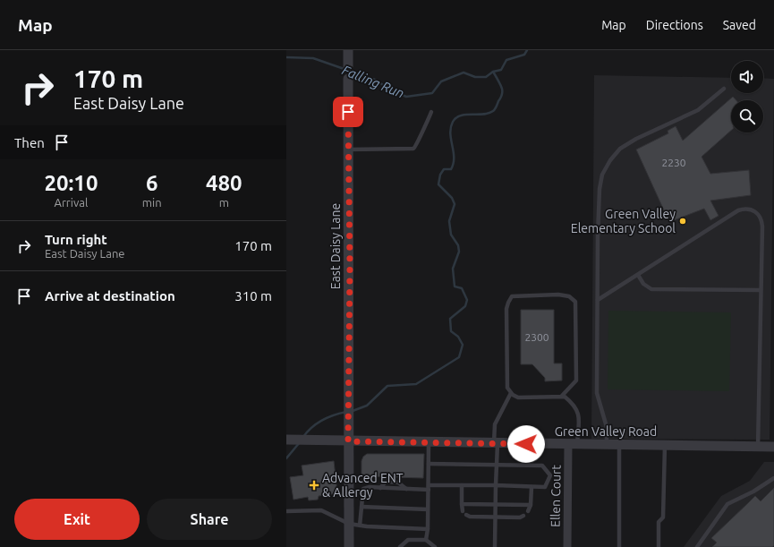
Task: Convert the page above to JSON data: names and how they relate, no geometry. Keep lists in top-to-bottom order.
{
  "streets": {
    "street": ["East Daisy Lane", "Green Valley Road", "Ellen Court"]
  },
  "crossings": [
    ["East Daisy Lane", "Green Valley Road"],
    ["Green Valley Road", "Ellen Court"]
  ],
  "water": ["Falling Run"],
  "places": {
    "other": ["Green Valley Elementary School"],
    "health": ["Advanced ENT & Allergy"]
  },
  "house_numbers": ["2230", "2300"],
  "page": {
    "header": "Map",
    "nav": ["Map", "Directions", "Saved"],
    "turn": ["170 m", "East Daisy Lane"],
    "then": "Then",
    "eta": [
      "20:10",
      "Arrival",
      "6",
      "min",
      "480",
      "m"
    ],
    "list": [
      {
        "name": "Turn right",
        "note": "East Daisy Lane",
        "value": "170 m"
      },
      {
        "name": "Arrive at destination",
        "value": "310 m"
      }
    ],
    "buttons": ["Exit", "Share"]
  }
}
